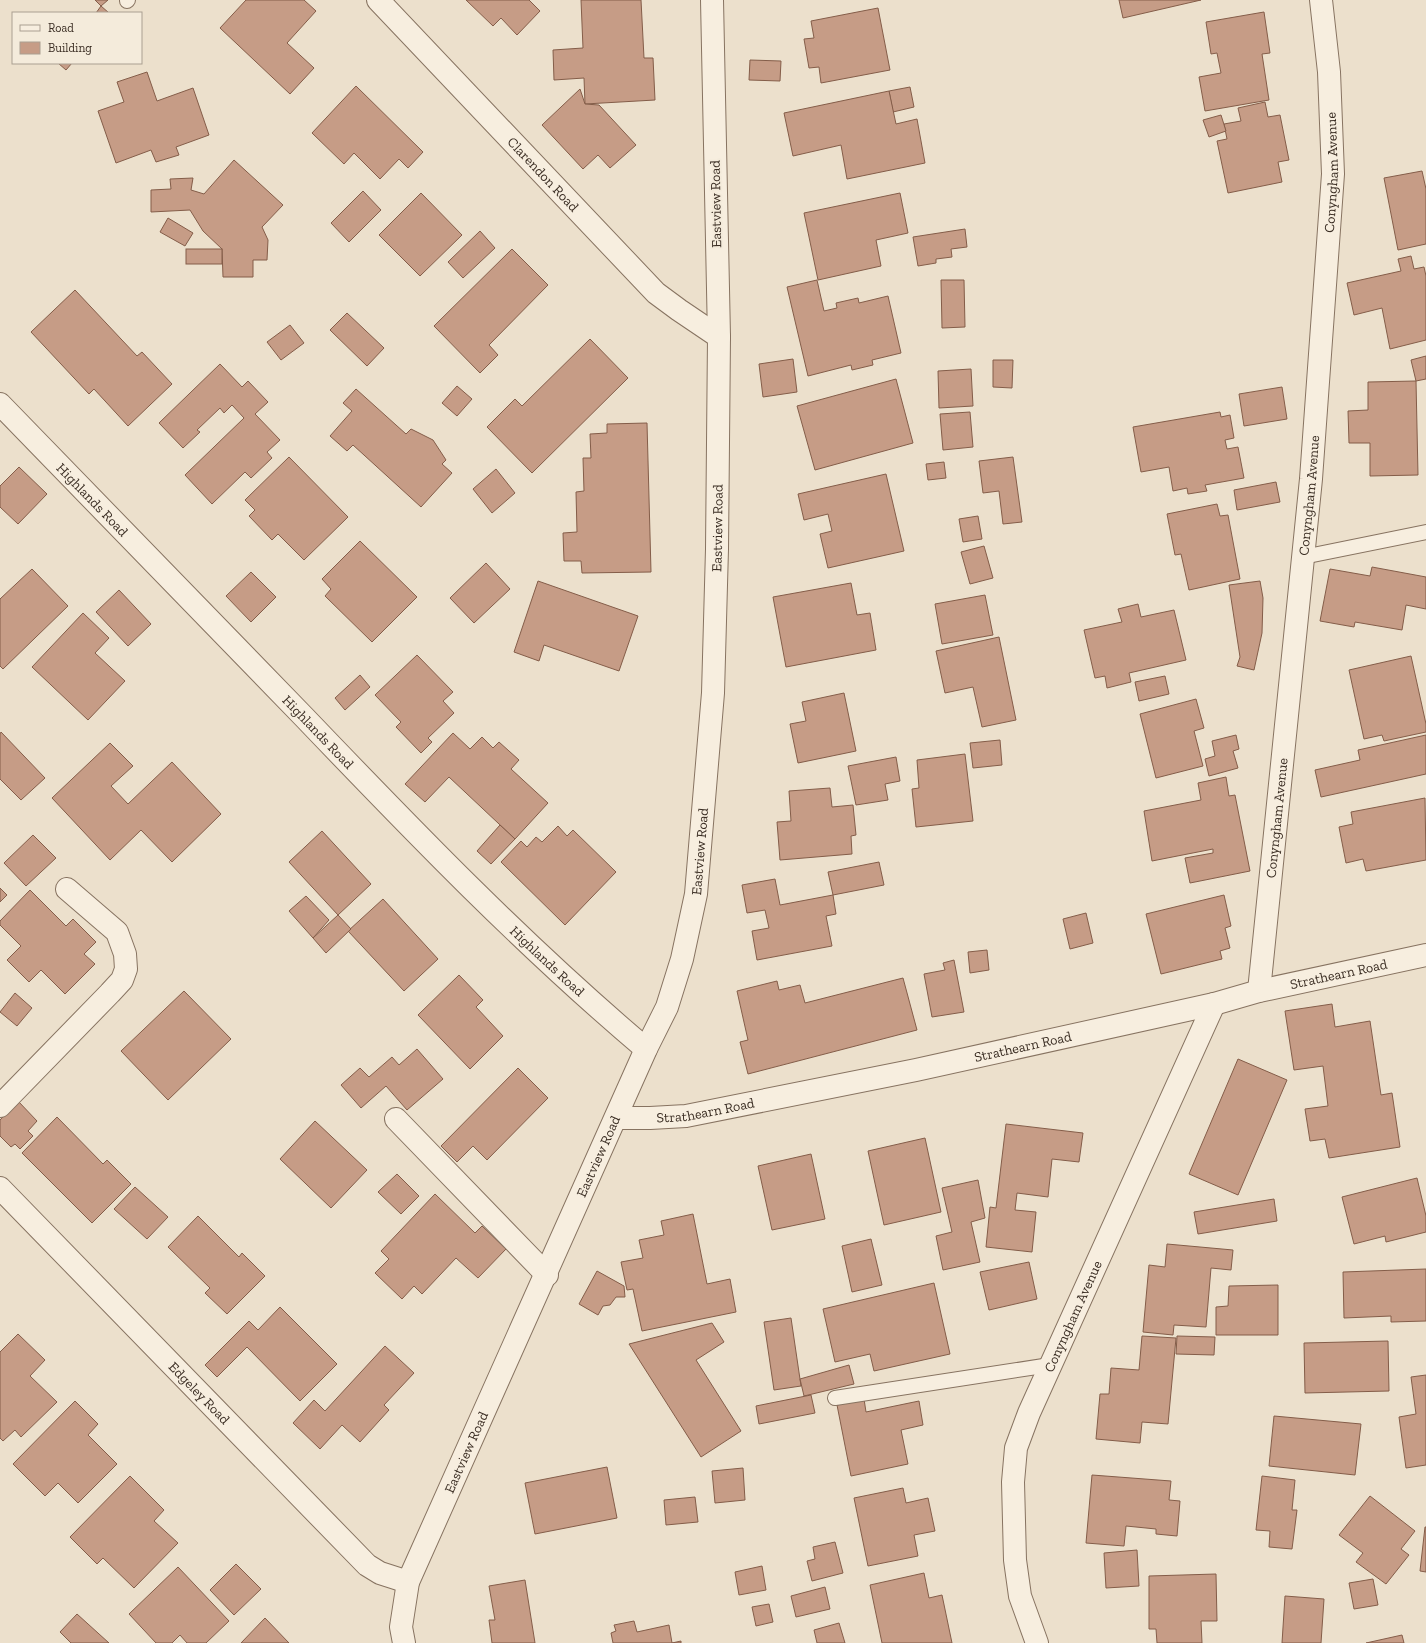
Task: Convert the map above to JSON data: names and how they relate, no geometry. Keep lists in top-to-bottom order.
{
  "streets": {
    "street": [
      "Conyngham Avenue",
      "Clarendon Road",
      "Eastview Road",
      "Highlands Road",
      "Strathearn Road",
      "Edgeley Road"
    ]
  },
  "crossings": [
    ["Conyngham Avenue", "Strathearn Road"],
    ["Clarendon Road", "Eastview Road"],
    ["Eastview Road", "Highlands Road"],
    ["Eastview Road", "Strathearn Road"],
    ["Eastview Road", "Edgeley Road"]
  ],
  "legend": ["Road", "Building"]
}
